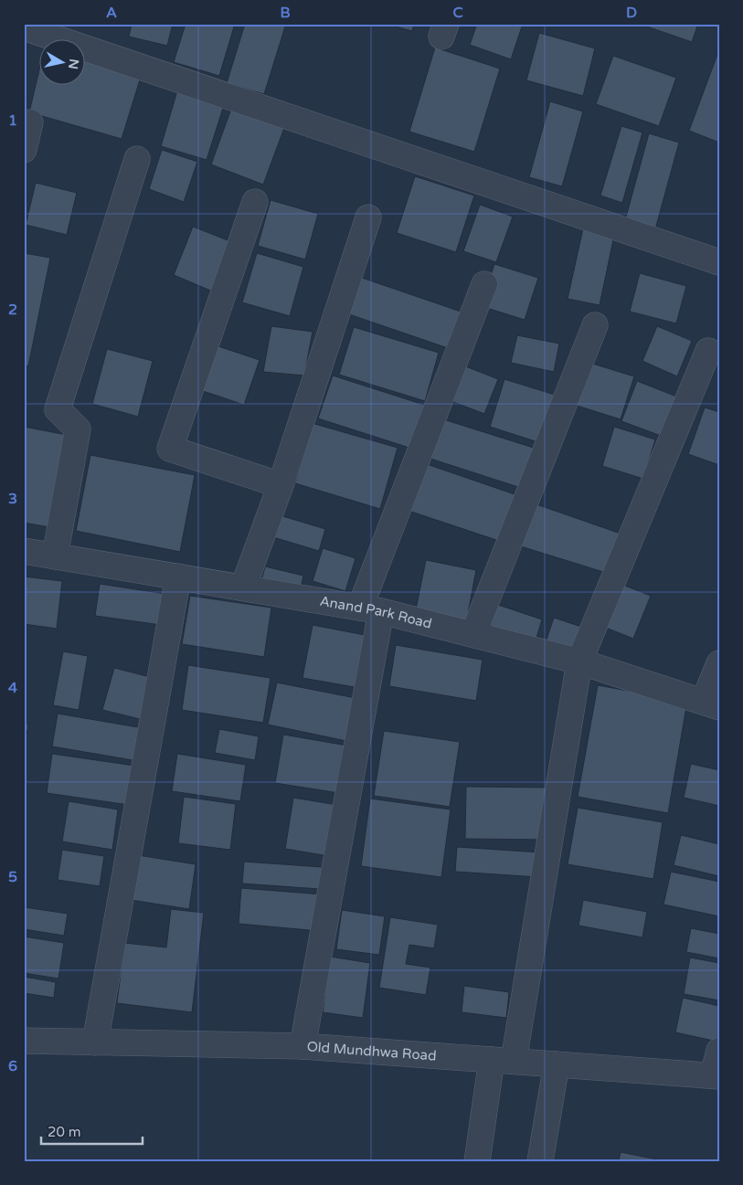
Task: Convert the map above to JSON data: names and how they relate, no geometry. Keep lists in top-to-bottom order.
{
  "streets": {
    "street": ["Anand Park Road", "Old Mundhwa Road"]
  },
  "scale_bar": "20 m",
  "north": "right",
  "grid": {
    "columns": [
      "A",
      "B",
      "C",
      "D"
    ],
    "rows": [
      "1",
      "2",
      "3",
      "4",
      "5",
      "6"
    ]
  }
}
